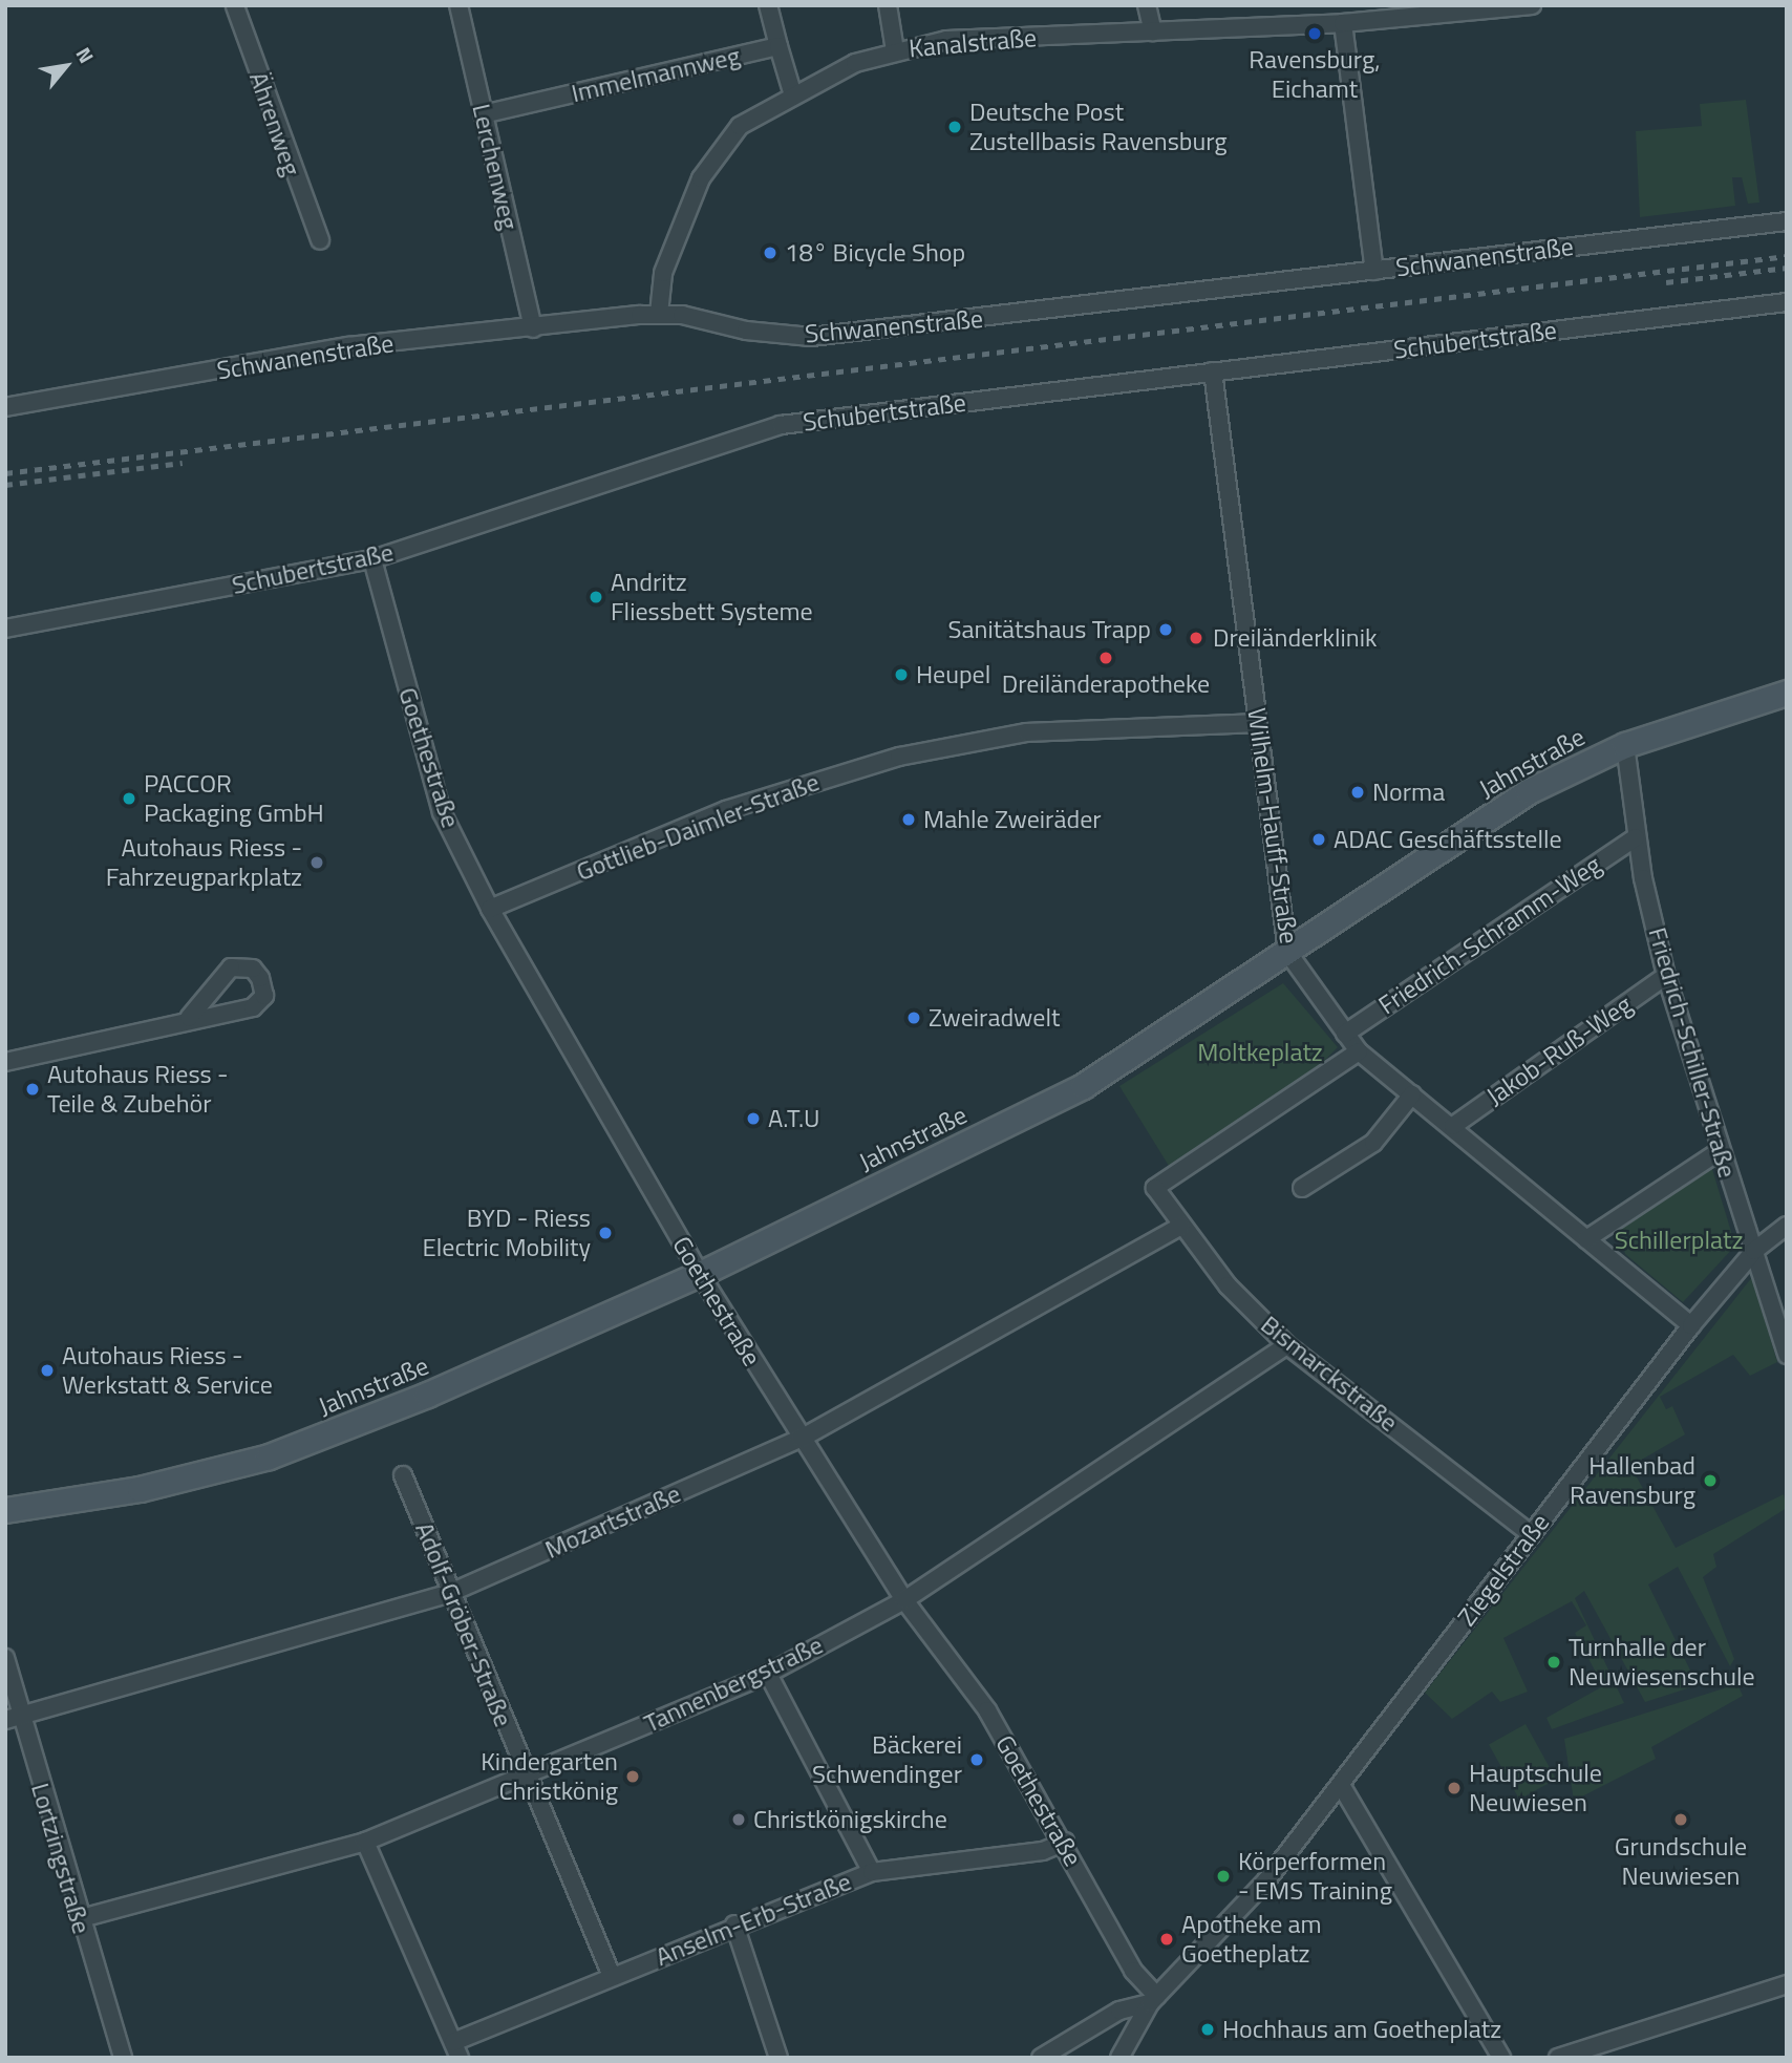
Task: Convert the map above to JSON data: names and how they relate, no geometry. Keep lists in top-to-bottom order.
{
  "streets": {
    "main road": ["Jahnstraße"],
    "street": [
      "Kanalstraße",
      "Immelmannweg",
      "Ährenweg",
      "Lerchenweg",
      "Schwanenstraße",
      "Schubertstraße",
      "Goethestraße",
      "Wilhelm-Hauff-Straße",
      "Gottlieb-Daimler-Straße",
      "Friedrich-Schramm-Weg",
      "Jakob-Ruß-Weg",
      "Friedrich-Schiller-Straße",
      "Bismarckstraße",
      "Mozartstraße",
      "Ziegelstraße",
      "Adolf-Gröber-Straße",
      "Tannenbergstraße",
      "Lortzingstraße",
      "Anselm-Erb-Straße"
    ]
  },
  "crossings": [
    ["Kanalstraße", "Schwanenstraße"],
    ["Immelmannweg", "Lerchenweg"],
    ["Lerchenweg", "Schwanenstraße"],
    ["Schubertstraße", "Goethestraße"],
    ["Schubertstraße", "Wilhelm-Hauff-Straße"],
    ["Goethestraße", "Jahnstraße"],
    ["Goethestraße", "Gottlieb-Daimler-Straße"],
    ["Goethestraße", "Mozartstraße"],
    ["Goethestraße", "Ziegelstraße"],
    ["Goethestraße", "Tannenbergstraße"],
    ["Goethestraße", "Anselm-Erb-Straße"],
    ["Jahnstraße", "Wilhelm-Hauff-Straße"],
    ["Jahnstraße", "Friedrich-Schiller-Straße"],
    ["Wilhelm-Hauff-Straße", "Gottlieb-Daimler-Straße"],
    ["Wilhelm-Hauff-Straße", "Friedrich-Schramm-Weg"],
    ["Wilhelm-Hauff-Straße", "Jakob-Ruß-Weg"],
    ["Wilhelm-Hauff-Straße", "Bismarckstraße"],
    ["Wilhelm-Hauff-Straße", "Ziegelstraße"],
    ["Friedrich-Schramm-Weg", "Friedrich-Schiller-Straße"],
    ["Jakob-Ruß-Weg", "Friedrich-Schiller-Straße"],
    ["Friedrich-Schiller-Straße", "Ziegelstraße"],
    ["Bismarckstraße", "Mozartstraße"],
    ["Bismarckstraße", "Ziegelstraße"],
    ["Bismarckstraße", "Tannenbergstraße"],
    ["Mozartstraße", "Adolf-Gröber-Straße"],
    ["Mozartstraße", "Lortzingstraße"],
    ["Adolf-Gröber-Straße", "Tannenbergstraße"],
    ["Adolf-Gröber-Straße", "Anselm-Erb-Straße"],
    ["Tannenbergstraße", "Lortzingstraße"]
  ],
  "parks": ["Moltkeplatz", "Schillerplatz"],
  "places": [
    "Ravensburg, Eichamt",
    "Deutsche Post Zustellbasis Ravensburg",
    "18° Bicycle Shop",
    "Andritz Fliessbett Systeme",
    "Sanitätshaus Trapp",
    "Dreiländerklinik",
    "Dreiländerapotheke",
    "Heupel",
    "Norma",
    "PACCOR Packaging GmbH",
    "Mahle Zweiräder",
    "ADAC Geschäftsstelle",
    "Autohaus Riess - Fahrzeugparkplatz",
    "Zweiradwelt",
    "Autohaus Riess - Teile & Zubehör",
    "A.T.U",
    "BYD - Riess Electric Mobility",
    "Autohaus Riess - Werkstatt & Service",
    "Hallenbad Ravensburg",
    "Turnhalle der Neuwiesenschule",
    "Bäckerei Schwendinger",
    "Kindergarten Christkönig",
    "Hauptschule Neuwiesen",
    "Christkönigskirche",
    "Grundschule Neuwiesen",
    "Körperformen - EMS Training",
    "Apotheke am Goetheplatz",
    "Hochhaus am Goetheplatz"
  ],
  "north": "top right"
}
